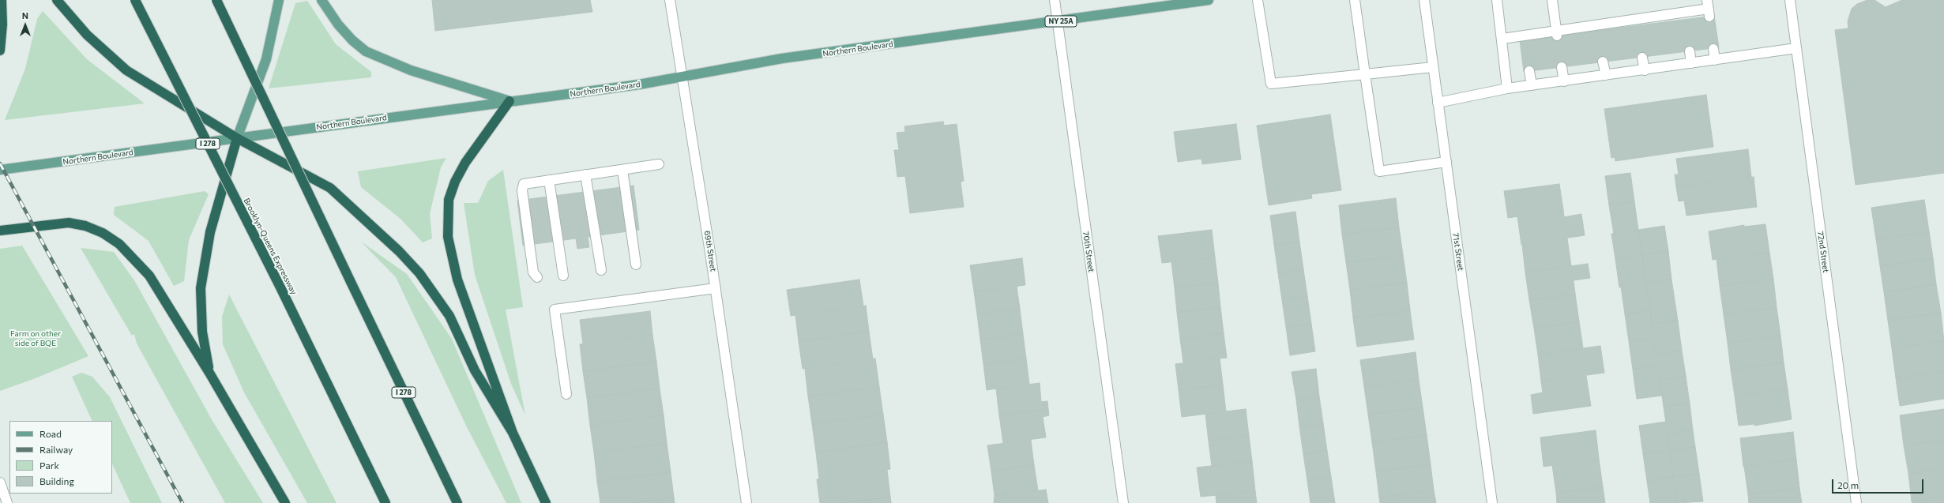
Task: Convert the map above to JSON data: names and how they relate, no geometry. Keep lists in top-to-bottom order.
{
  "streets": {
    "highway": ["I 278", "Brooklyn-Queens Expressway"],
    "main road": ["NY 25A", "Northern Boulevard"],
    "street": [
      "69th Street",
      "70th Street",
      "71st Street",
      "72nd Street"
    ]
  },
  "crossings": [
    ["Northern Boulevard", "69th Street"],
    ["Northern Boulevard", "70th Street"]
  ],
  "parks": ["Farm on other side of BQE"],
  "legend": [
    "Road",
    "Railway",
    "Park",
    "Building"
  ],
  "scale_bar": "20 m",
  "north": "top"
}
